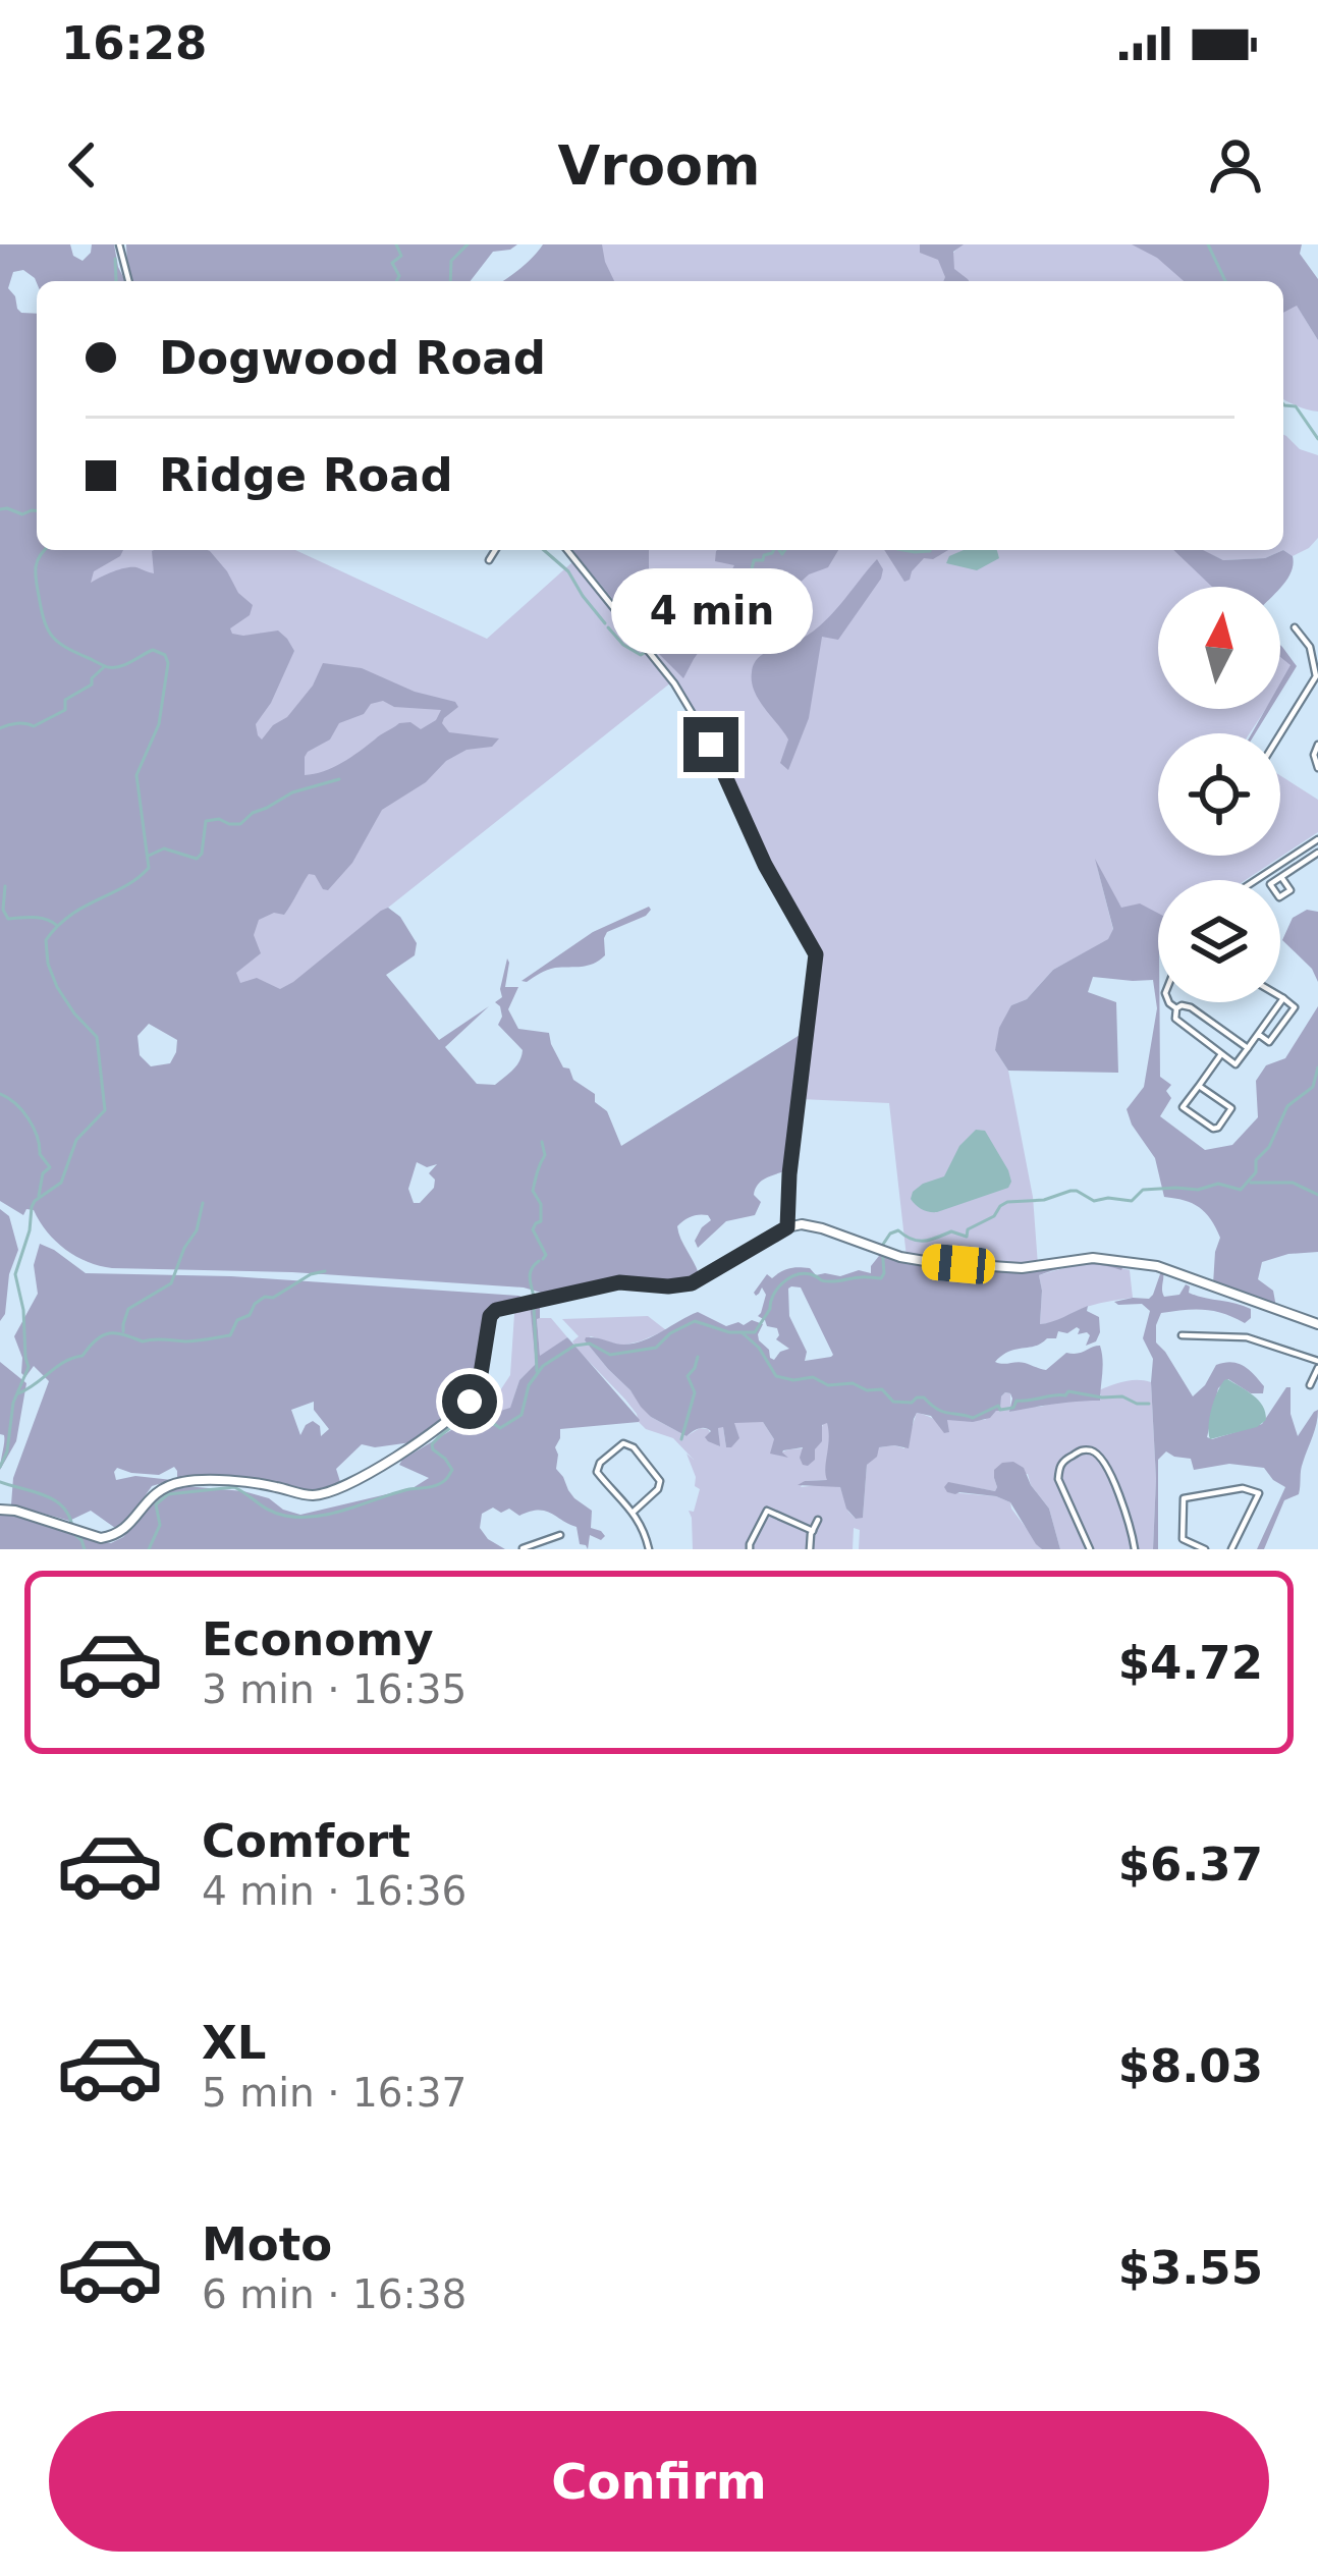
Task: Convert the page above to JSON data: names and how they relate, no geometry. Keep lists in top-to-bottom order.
{
  "north": "top",
  "page": {
    "status": "16:28",
    "header": "Vroom",
    "banner": ["Dogwood Road", "Ridge Road"],
    "bubble": "4 min",
    "list": [
      {
        "name": "Economy",
        "note": "3 min · 16:35",
        "value": "$4.72"
      },
      {
        "name": "Comfort",
        "note": "4 min · 16:36",
        "value": "$6.37"
      },
      {
        "name": "XL",
        "note": "5 min · 16:37",
        "value": "$8.03"
      },
      {
        "name": "Moto",
        "note": "6 min · 16:38",
        "value": "$3.55"
      }
    ],
    "buttons": "Confirm"
  }
}
